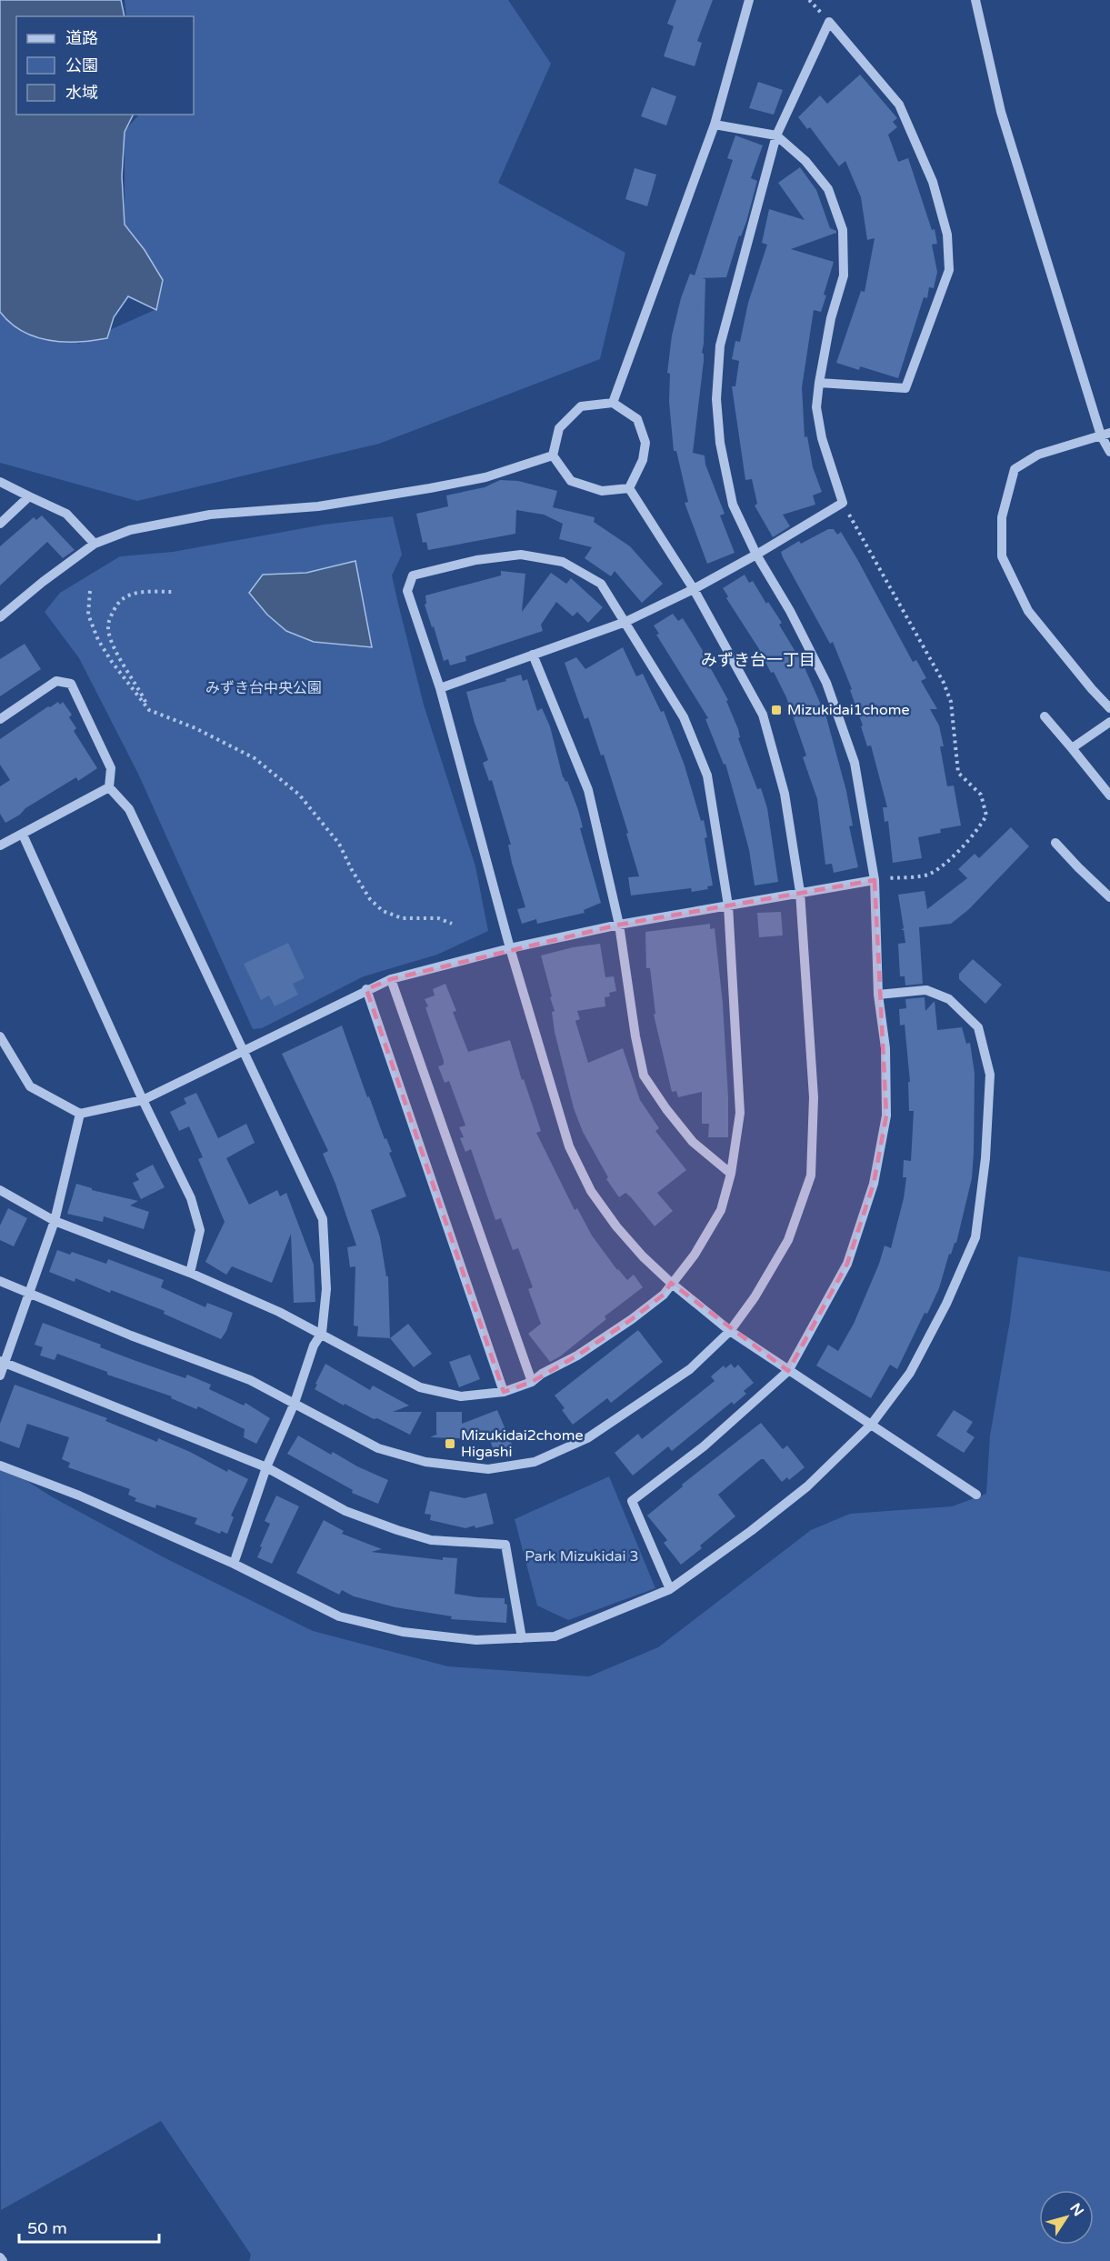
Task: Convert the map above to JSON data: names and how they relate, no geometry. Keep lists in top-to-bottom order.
{
  "districts": ["みずき台一丁目"],
  "parks": ["みずき台中央公園", "Park Mizukidai 3"],
  "places": {
    "transit": ["Mizukidai1chome", "Mizukidai2chome Higashi"]
  },
  "legend": ["道路", "公園", "水域"],
  "scale_bar": "50 m",
  "north": "top right"
}
